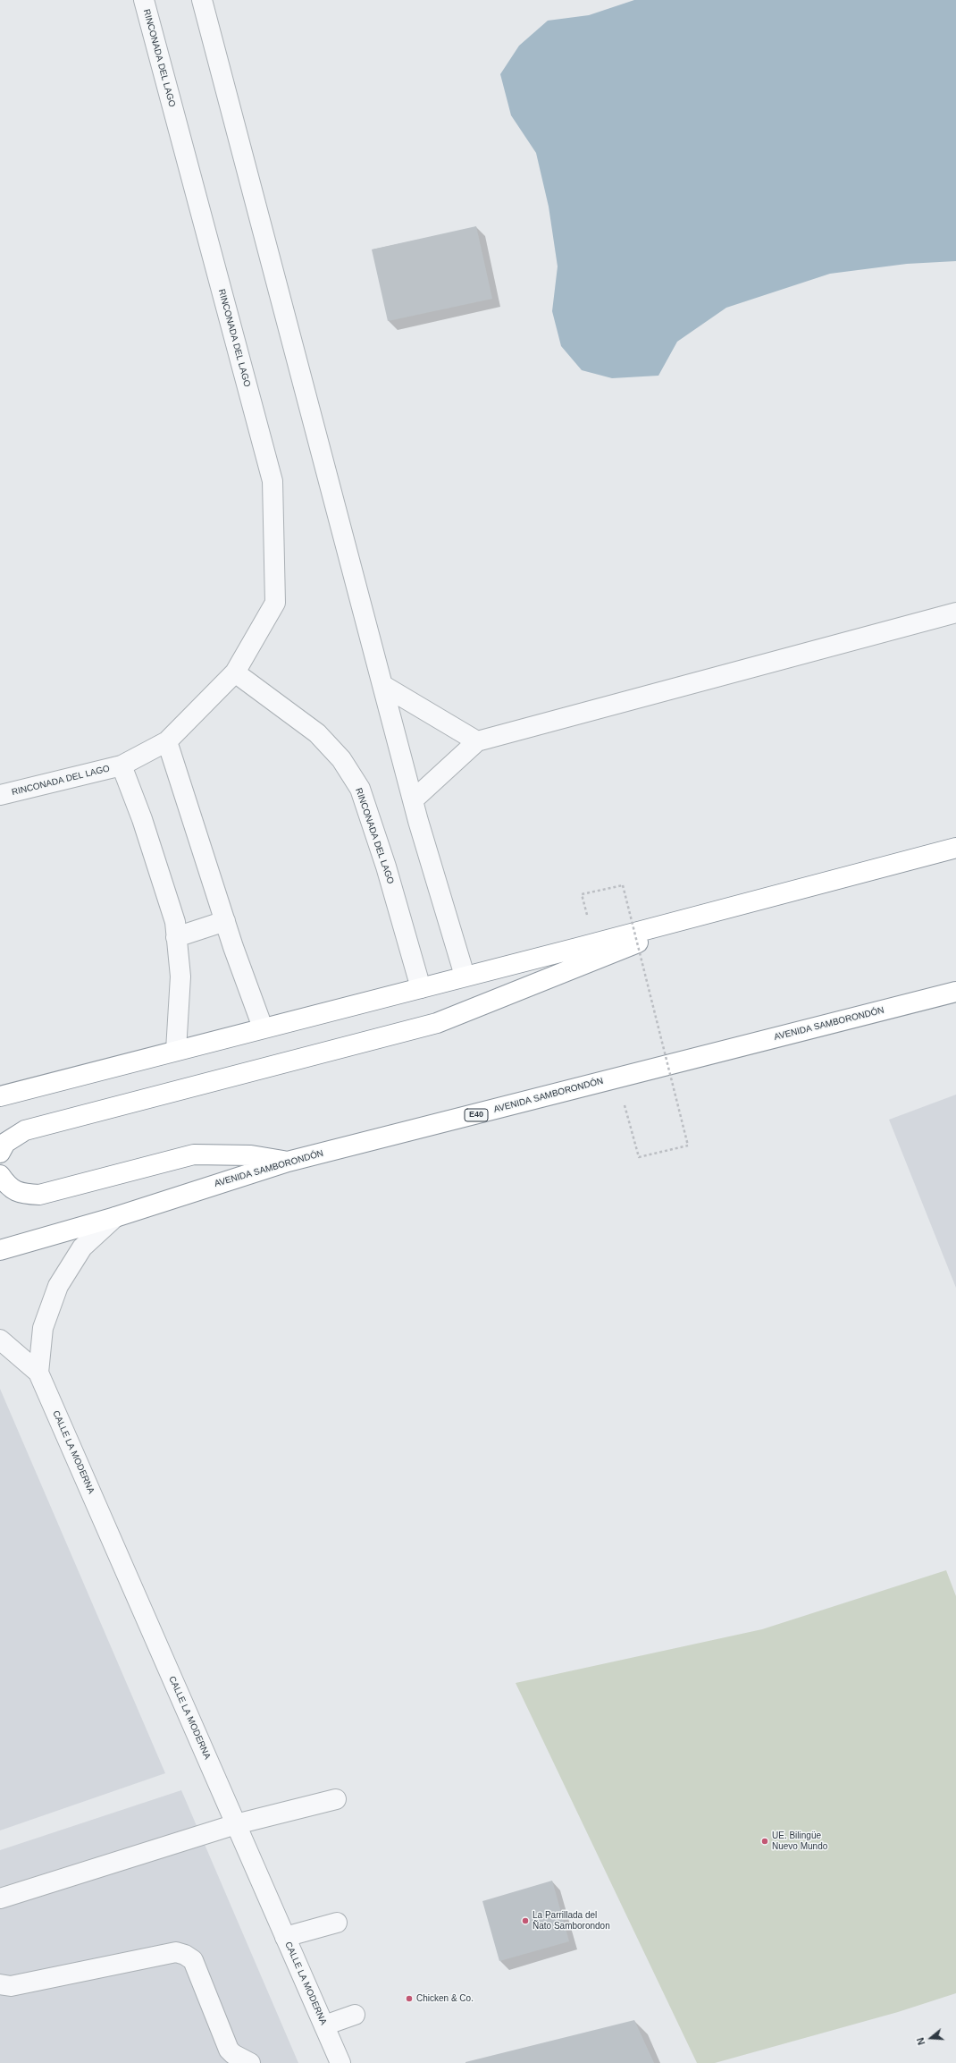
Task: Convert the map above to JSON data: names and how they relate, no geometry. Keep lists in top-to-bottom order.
{
  "streets": {
    "highway": ["AVENIDA SAMBORONDÓN", "E40"],
    "street": ["RINCONADA DEL LAGO", "CALLE LA MODERNA"]
  },
  "crossings": [
    ["AVENIDA SAMBORONDÓN", "CALLE LA MODERNA"]
  ],
  "places": ["UE. Bilingüe Nuevo Mundo", "La Parrillada del Ñato Samborondon", "Chicken & Co."],
  "north": "left"
}
